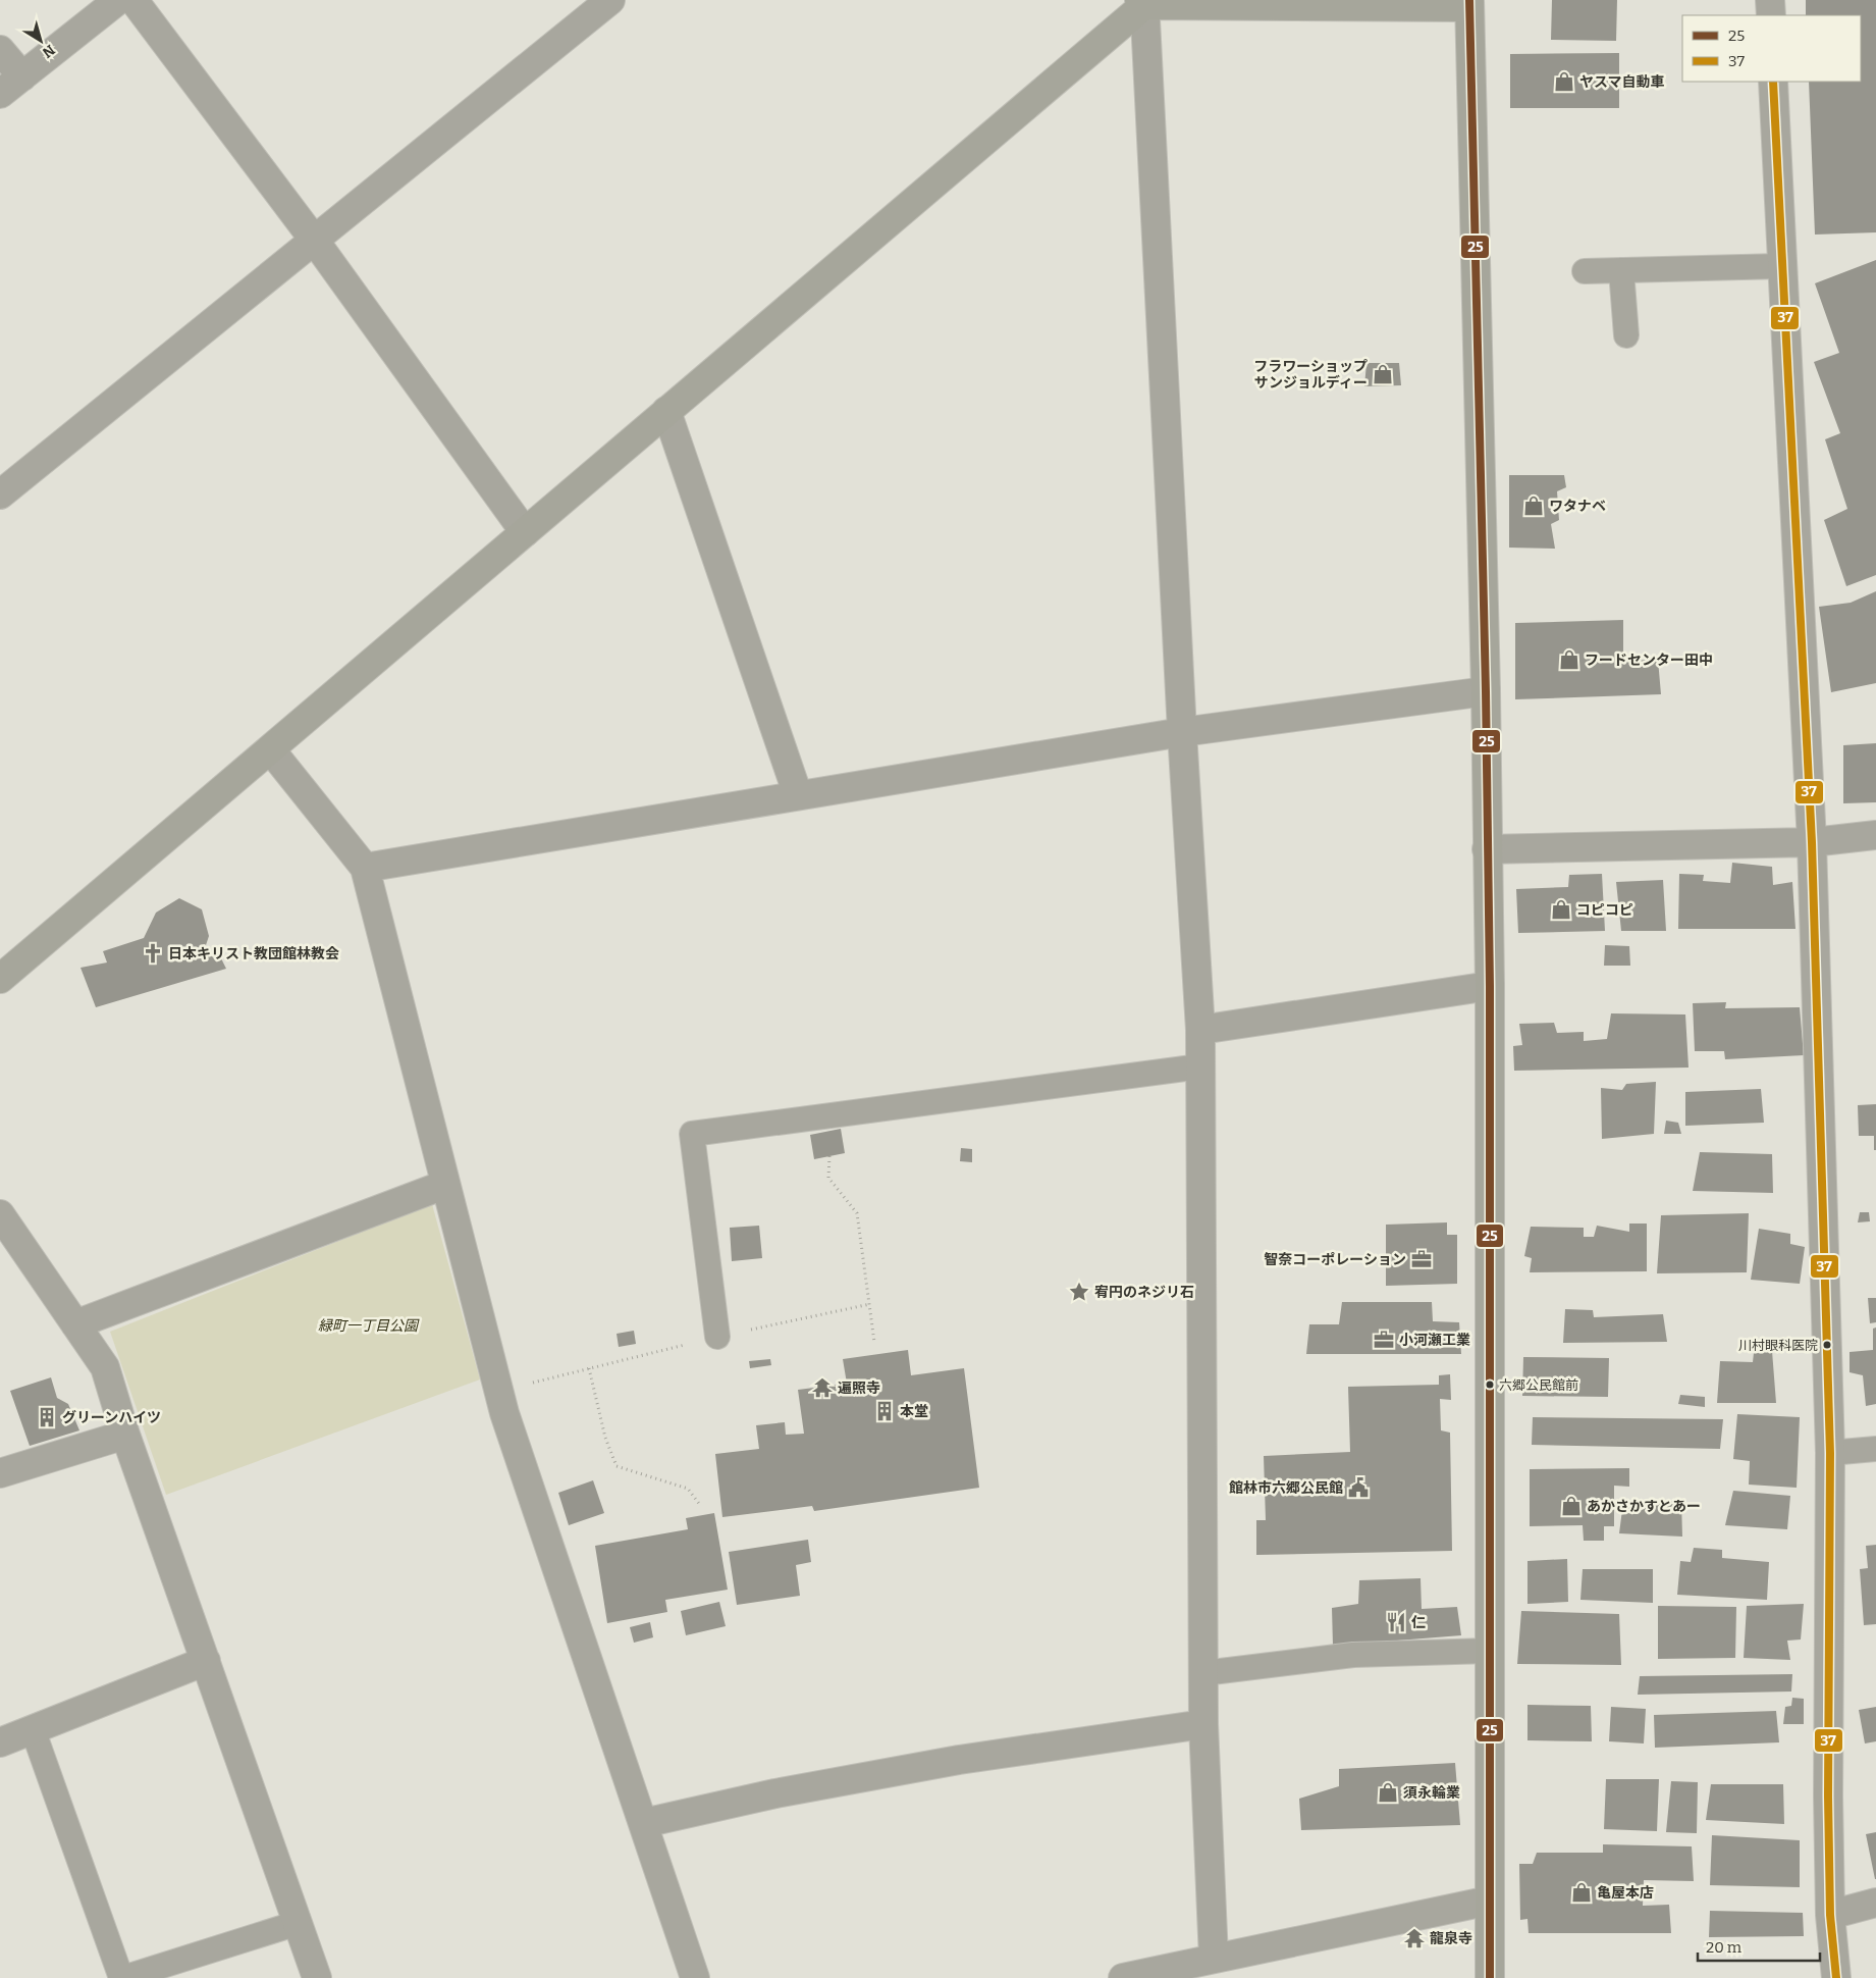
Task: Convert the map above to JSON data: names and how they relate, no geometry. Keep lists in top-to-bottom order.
{
  "parks": ["緑町一丁目公園"],
  "places": {
    "shop": [
      "ヤスマ自動車",
      "フラワーショップ サンジョルディー",
      "ワタナベ",
      "フードセンター田中",
      "コピコピ",
      "あかさかすとあー",
      "須永輪業",
      "亀屋本店"
    ],
    "church": ["日本キリスト教団館林教会"],
    "office": ["智奈コーポレーション", "小河瀬工業"],
    "place": ["宥円のネジリ石"],
    "other": ["川村眼科医院", "六郷公民館前"],
    "temple": ["遍照寺", "龍泉寺"],
    "building": ["本堂", "グリーンハイツ"],
    "public building": ["館林市六郷公民館"],
    "restaurant": ["仁"]
  },
  "lines": ["transit line 25", "transit line 37"],
  "legend": ["25", "37"],
  "scale_bar": "20 m",
  "north": "bottom right"
}
